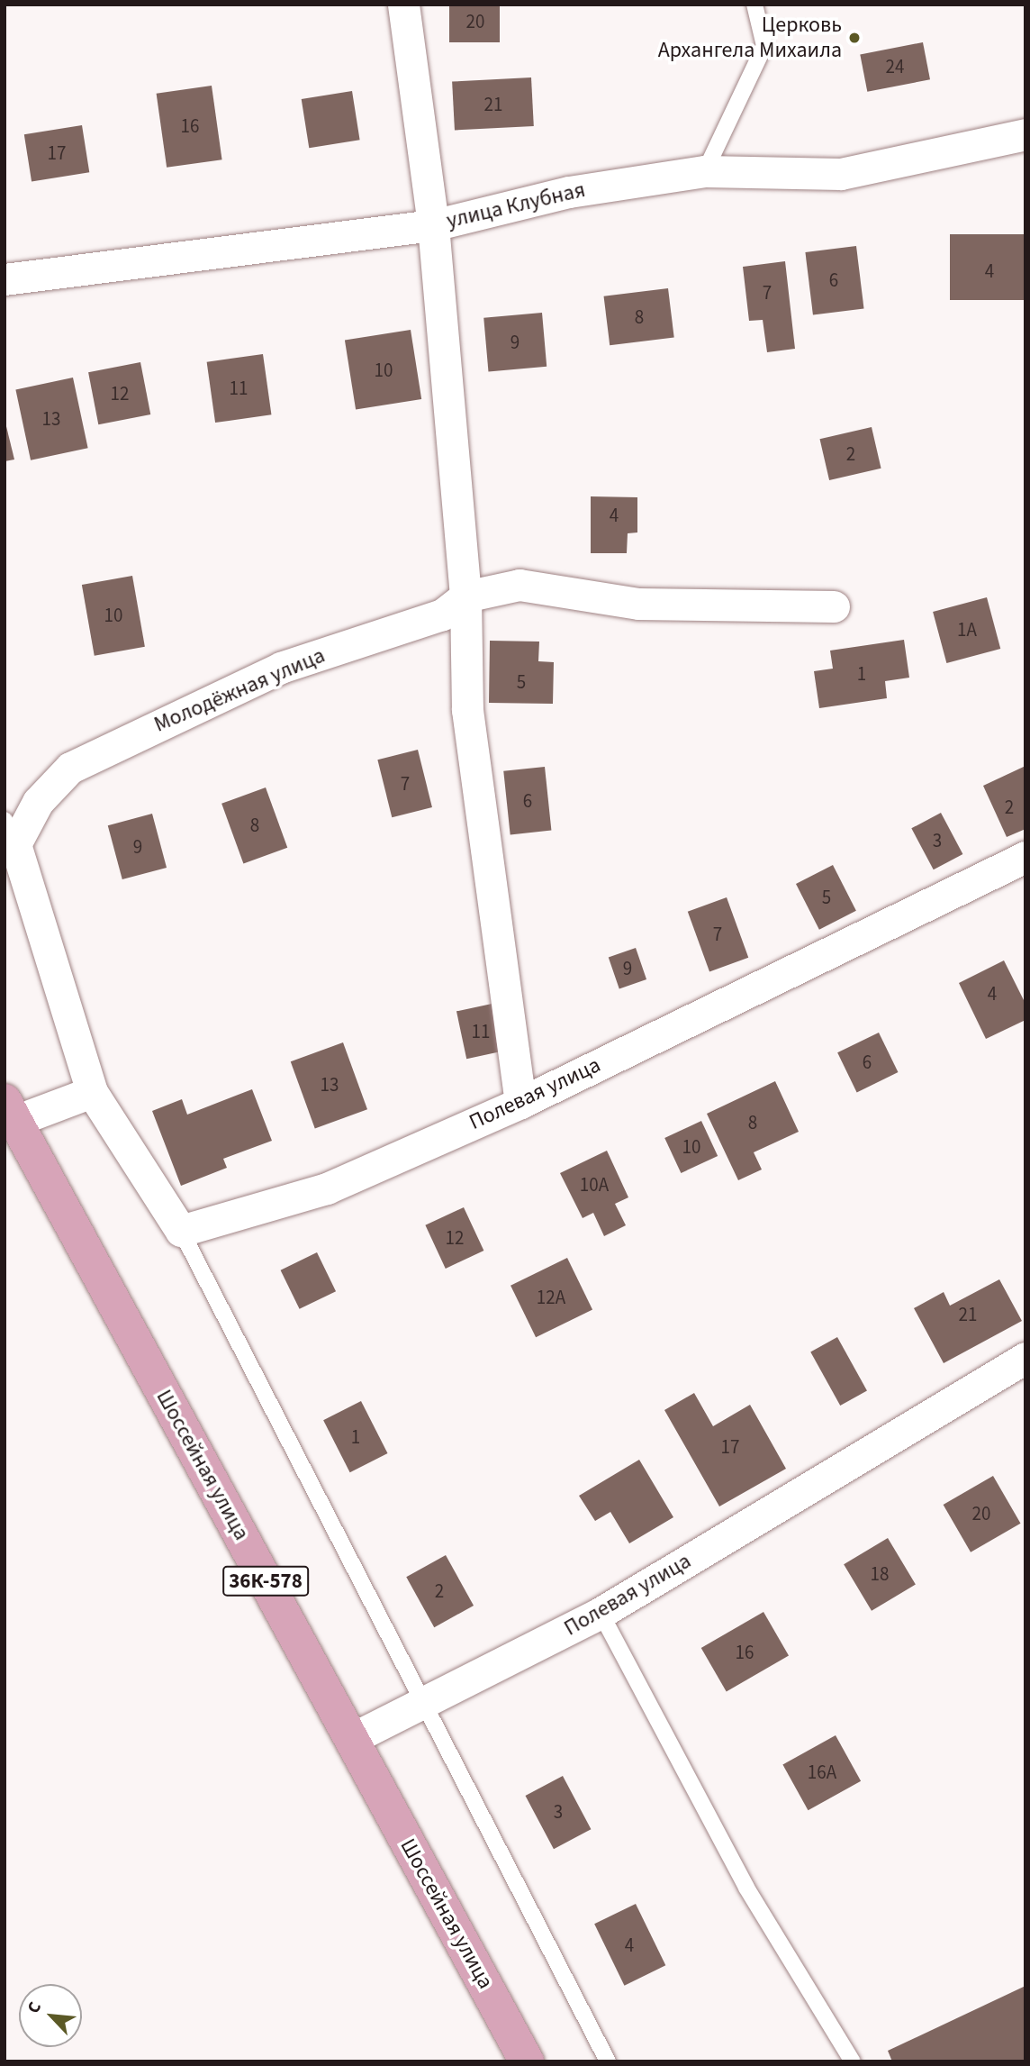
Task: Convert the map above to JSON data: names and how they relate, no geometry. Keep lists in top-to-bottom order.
{
  "streets": {
    "main road": ["Шоссейная улица", "36К-578"],
    "street": ["улица Клубная", "Молодёжная улица", "Полевая улица"]
  },
  "crossings": [
    ["Полевая улица", "Шоссейная улица"]
  ],
  "places": ["Церковь Архангела Михаила"],
  "house_numbers": [
    "20",
    "24",
    "21",
    "16",
    "17",
    "4",
    "6",
    "7",
    "8",
    "9",
    "10",
    "11",
    "12",
    "13",
    "2",
    "4",
    "10",
    "1А",
    "1",
    "5",
    "7",
    "6",
    "2",
    "8",
    "3",
    "9",
    "5",
    "7",
    "9",
    "4",
    "11",
    "6",
    "13",
    "8",
    "10",
    "10А",
    "12",
    "12А",
    "21",
    "1",
    "17",
    "20",
    "18",
    "2",
    "16",
    "16А",
    "3",
    "4"
  ],
  "north": "top left"
}
